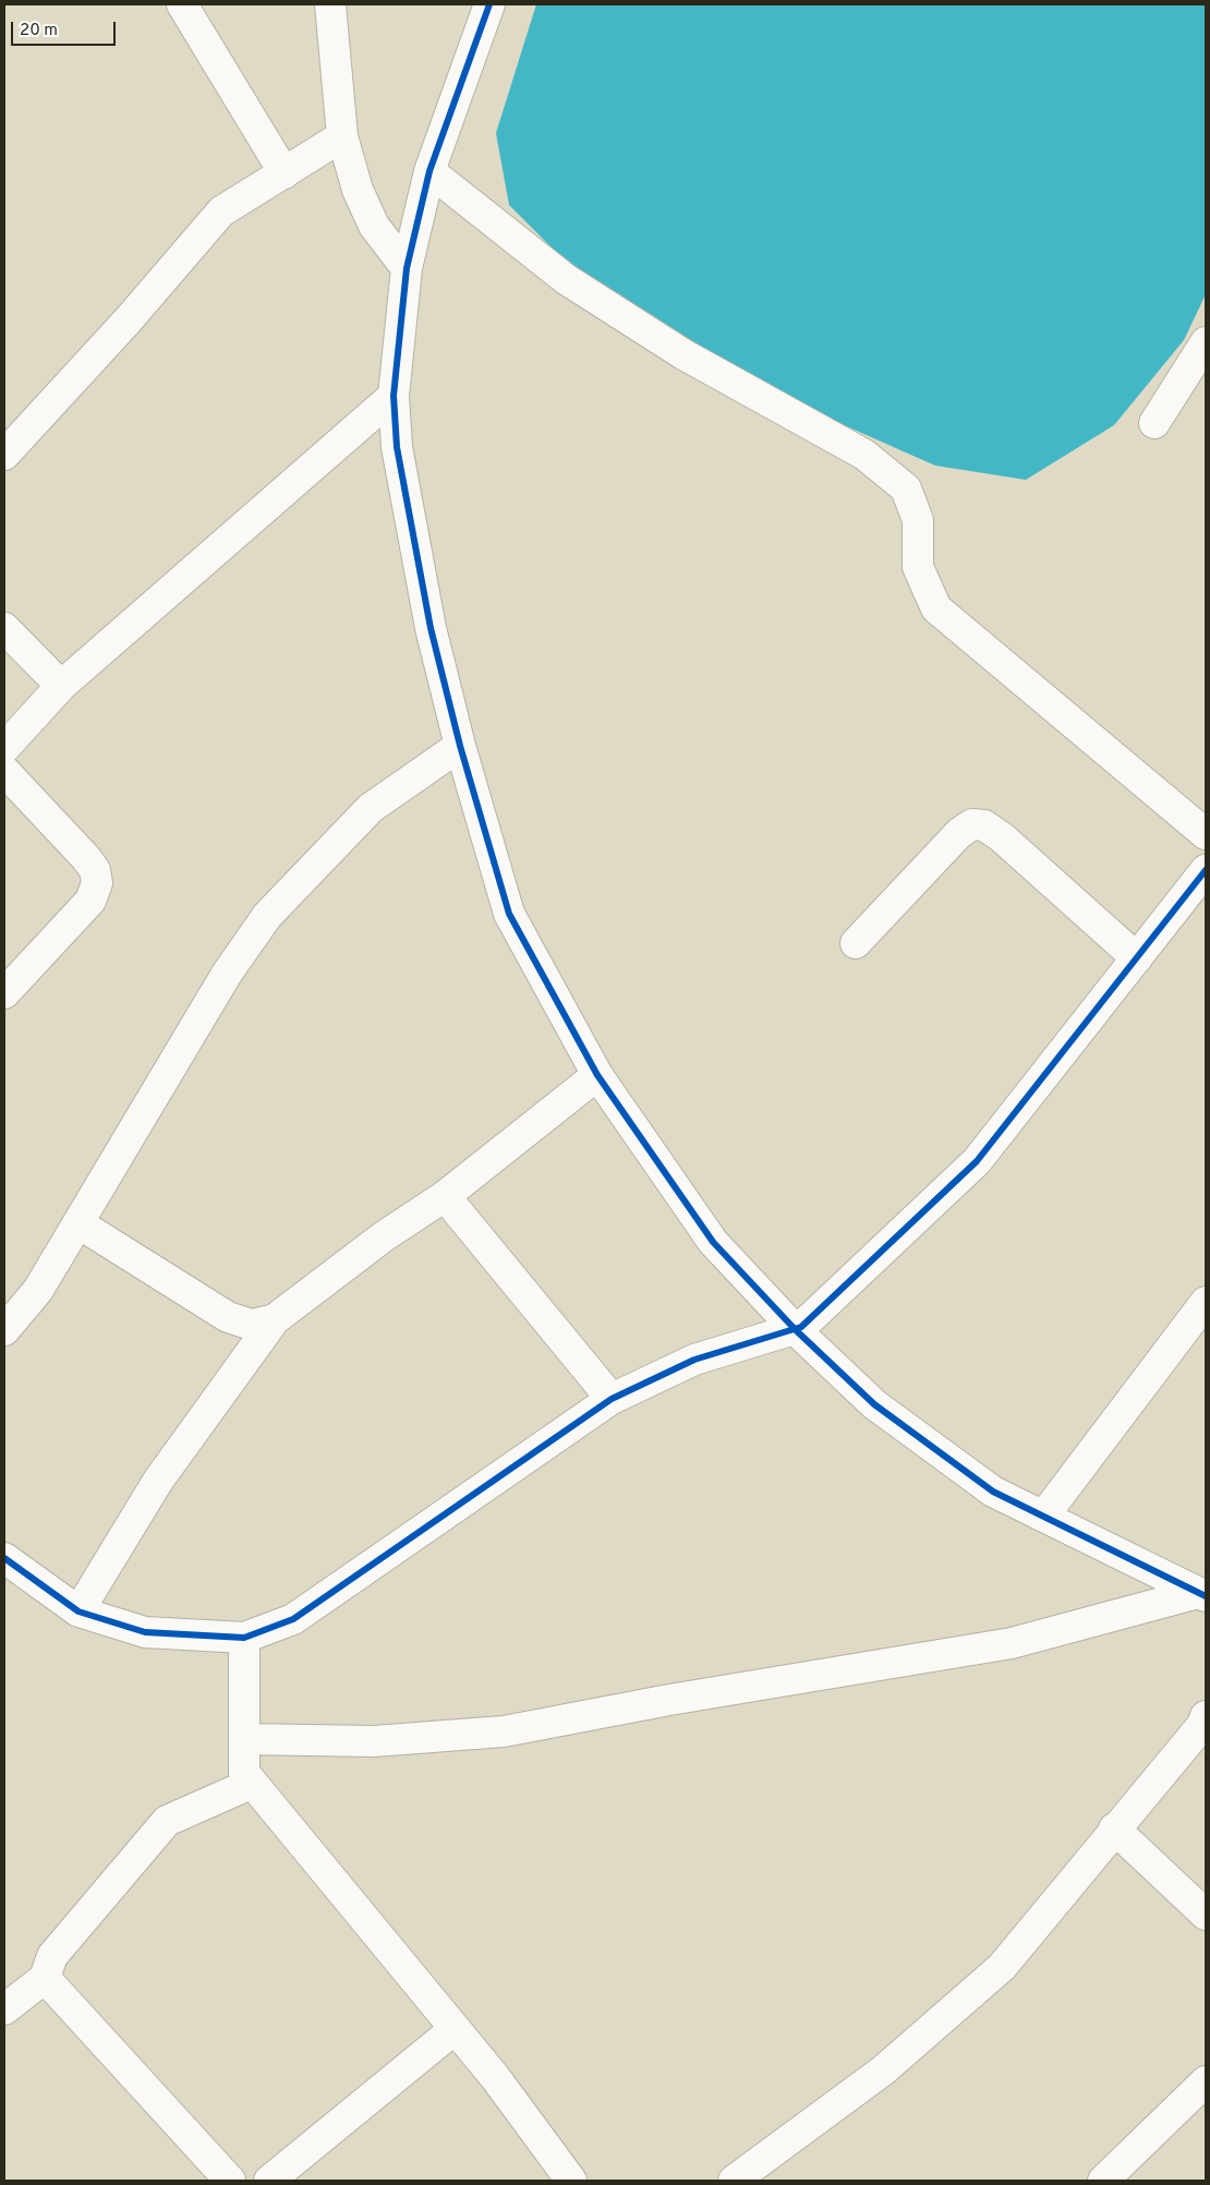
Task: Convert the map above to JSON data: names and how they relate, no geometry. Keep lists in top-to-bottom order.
{
  "scale_bar": "20 m"
}
